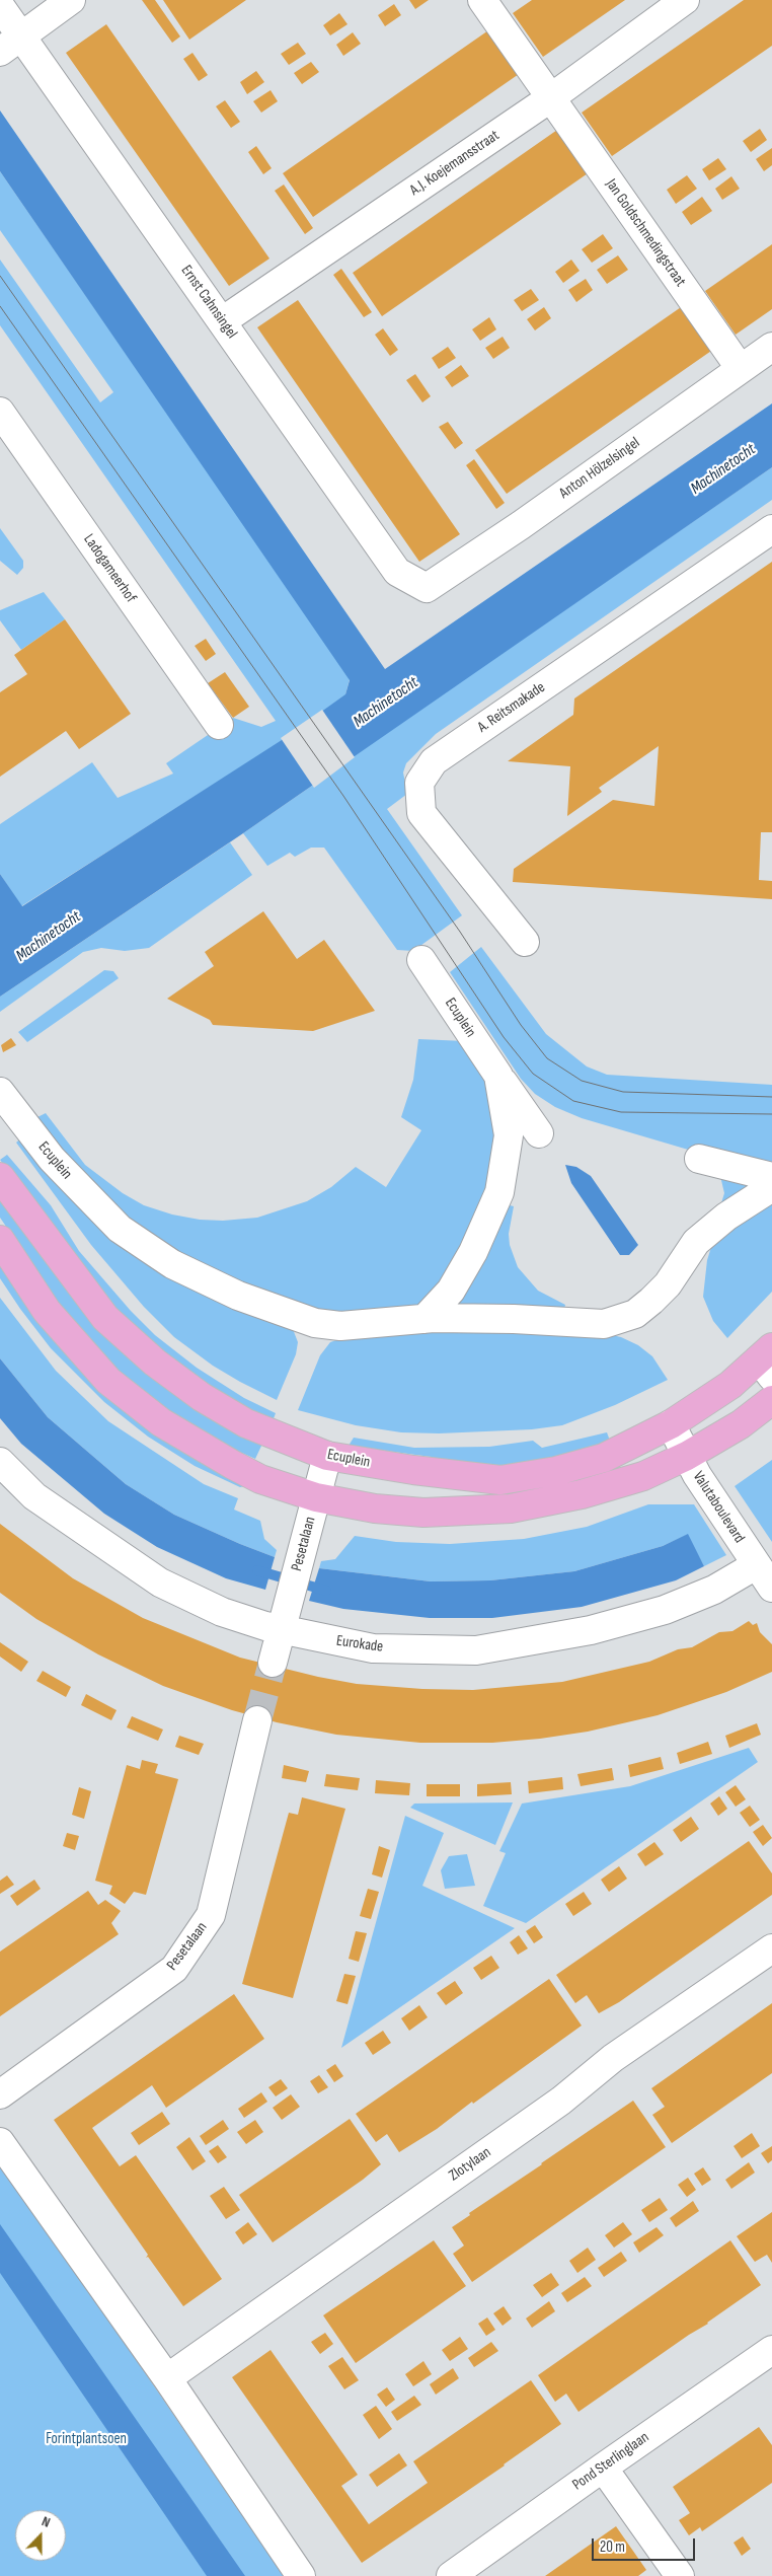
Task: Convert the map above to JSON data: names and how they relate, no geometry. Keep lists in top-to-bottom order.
{
  "streets": {
    "main road": ["Ecuplein"],
    "street": [
      "A.J. Koejemansstraat",
      "Jan Goldschmedingstraat",
      "Ernst Cahnsingel",
      "Anton Hölzelsingel",
      "Ladogameerhof",
      "A. Reitsmakade",
      "Valutaboulevard",
      "Pesetalaan",
      "Eurokade",
      "Zlotylaan",
      "Pond Sterlinglaan"
    ]
  },
  "crossings": [
    ["A.J. Koejemansstraat", "Jan Goldschmedingstraat"],
    ["A.J. Koejemansstraat", "Ernst Cahnsingel"],
    ["Jan Goldschmedingstraat", "Anton Hölzelsingel"],
    ["Ernst Cahnsingel", "Anton Hölzelsingel"],
    ["Ecuplein", "Valutaboulevard"],
    ["Ecuplein", "Pesetalaan"],
    ["Valutaboulevard", "Eurokade"],
    ["Pesetalaan", "Eurokade"]
  ],
  "water": ["Machinetocht"],
  "parks": ["Forintplantsoen"],
  "scale_bar": "20 m",
  "north": "top"
}
